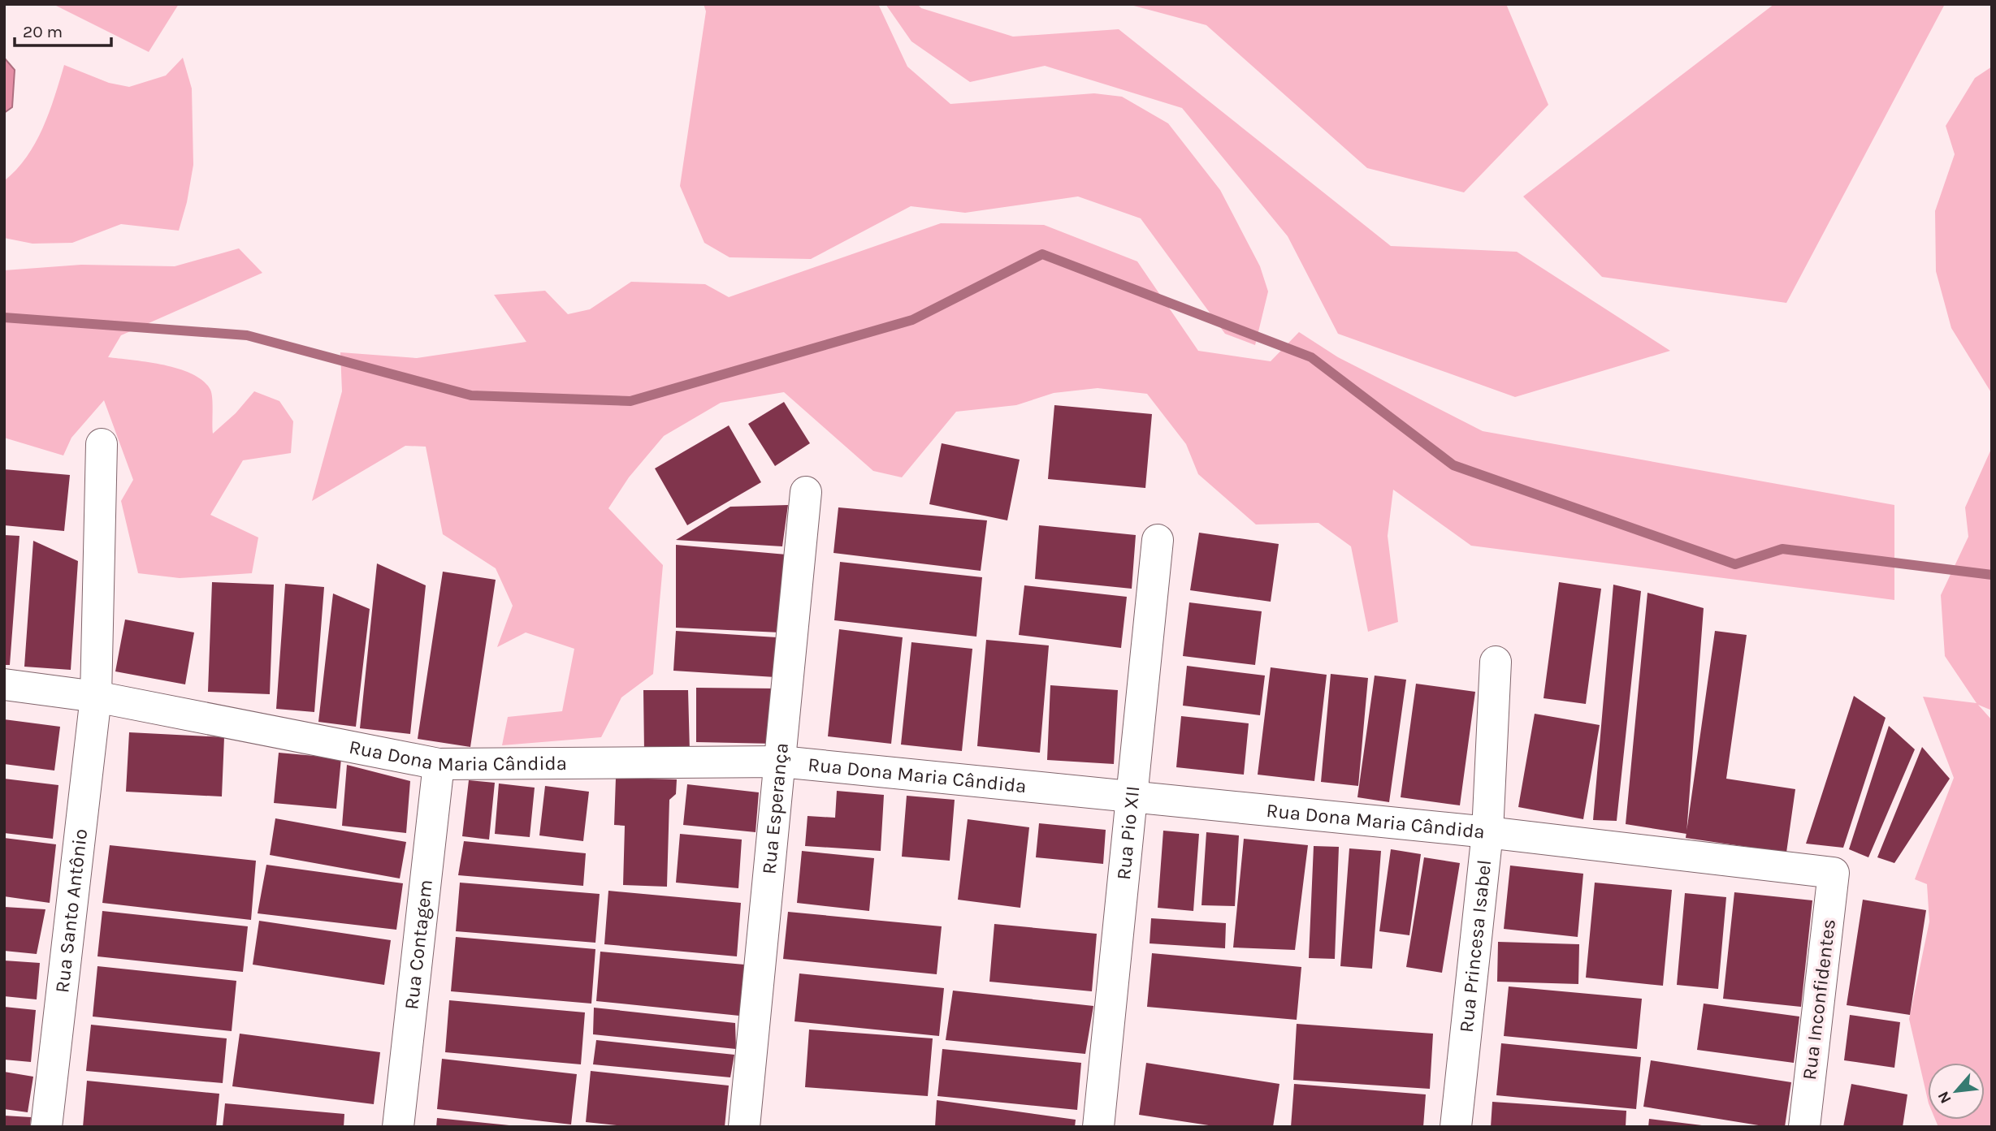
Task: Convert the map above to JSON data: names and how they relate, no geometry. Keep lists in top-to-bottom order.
{
  "streets": {
    "street": [
      "Rua Dona Maria Cândida",
      "Rua Esperança",
      "Rua Pio XII",
      "Rua Santo Antônio",
      "Rua Contagem",
      "Rua Princesa Isabel",
      "Rua Inconfidentes"
    ]
  },
  "crossings": [
    ["Rua Dona Maria Cândida", "Rua Esperança"],
    ["Rua Dona Maria Cândida", "Rua Pio XII"],
    ["Rua Dona Maria Cândida", "Rua Santo Antônio"],
    ["Rua Dona Maria Cândida", "Rua Contagem"],
    ["Rua Dona Maria Cândida", "Rua Princesa Isabel"],
    ["Rua Dona Maria Cândida", "Rua Inconfidentes"]
  ],
  "scale_bar": "20 m",
  "north": "bottom left"
}
